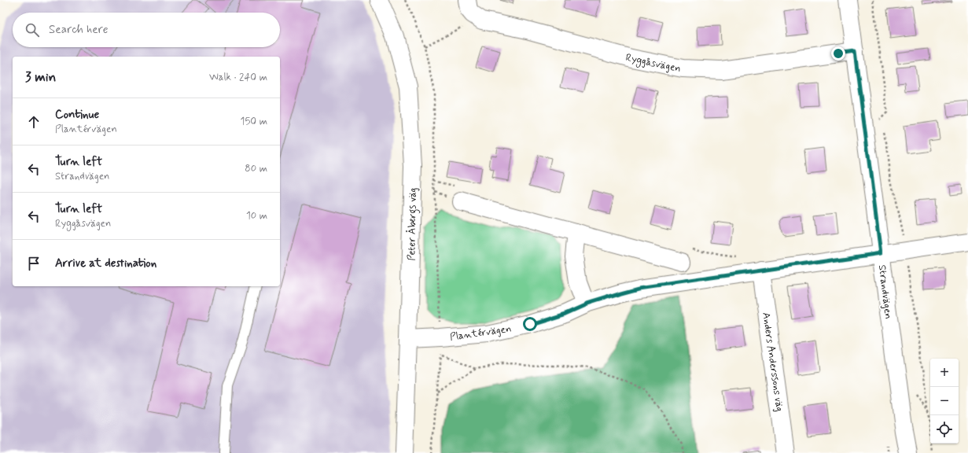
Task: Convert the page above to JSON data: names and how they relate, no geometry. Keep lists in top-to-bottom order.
{
  "streets": {
    "street": [
      "Ryggåsvägen",
      "Peter Åbergs väg",
      "Strandvägen",
      "Plantérvägen",
      "Anders Anderssons väg"
    ]
  },
  "crossings": [
    ["Ryggåsvägen", "Strandvägen"],
    ["Peter Åbergs väg", "Plantérvägen"],
    ["Strandvägen", "Plantérvägen"],
    ["Plantérvägen", "Anders Anderssons väg"]
  ],
  "page": {
    "search": "Search here",
    "heading": ["3 min", "Walk · 240 m"],
    "list": [
      ["Continue", "Plantérvägen", "150 m"],
      ["Turn left", "Strandvägen", "80 m"],
      ["Turn left", "Ryggåsvägen", "10 m"],
      "Arrive at destination"
    ],
    "map_buttons": ["+", "−"]
  }
}
